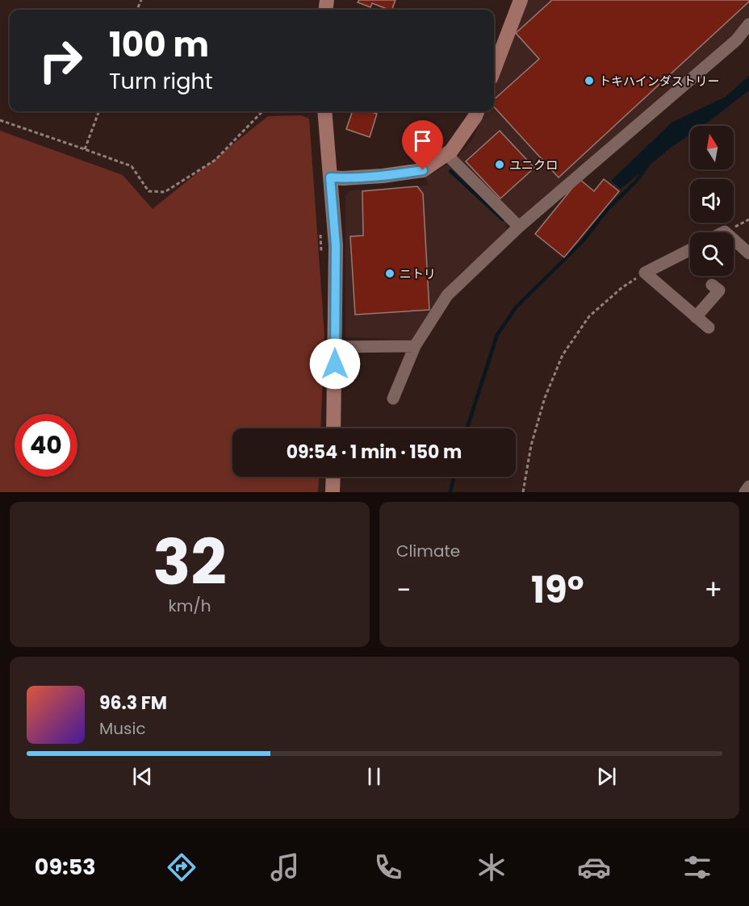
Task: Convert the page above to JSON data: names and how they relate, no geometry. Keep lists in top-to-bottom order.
{
  "places": ["トキハインダストリー", "ユニクロ", "ニトリ"],
  "north": "top",
  "page": {
    "turn": ["100 m", "Turn right"],
    "limit": "40",
    "trip": "09:54 · 1 min · 150 m",
    "tile": [
      ["32", "km/h"],
      "Climate"
    ],
    "heat": ["−", "19°", "+"],
    "song": ["96.3 FM", "Music"],
    "tabs": "09:53"
  }
}
